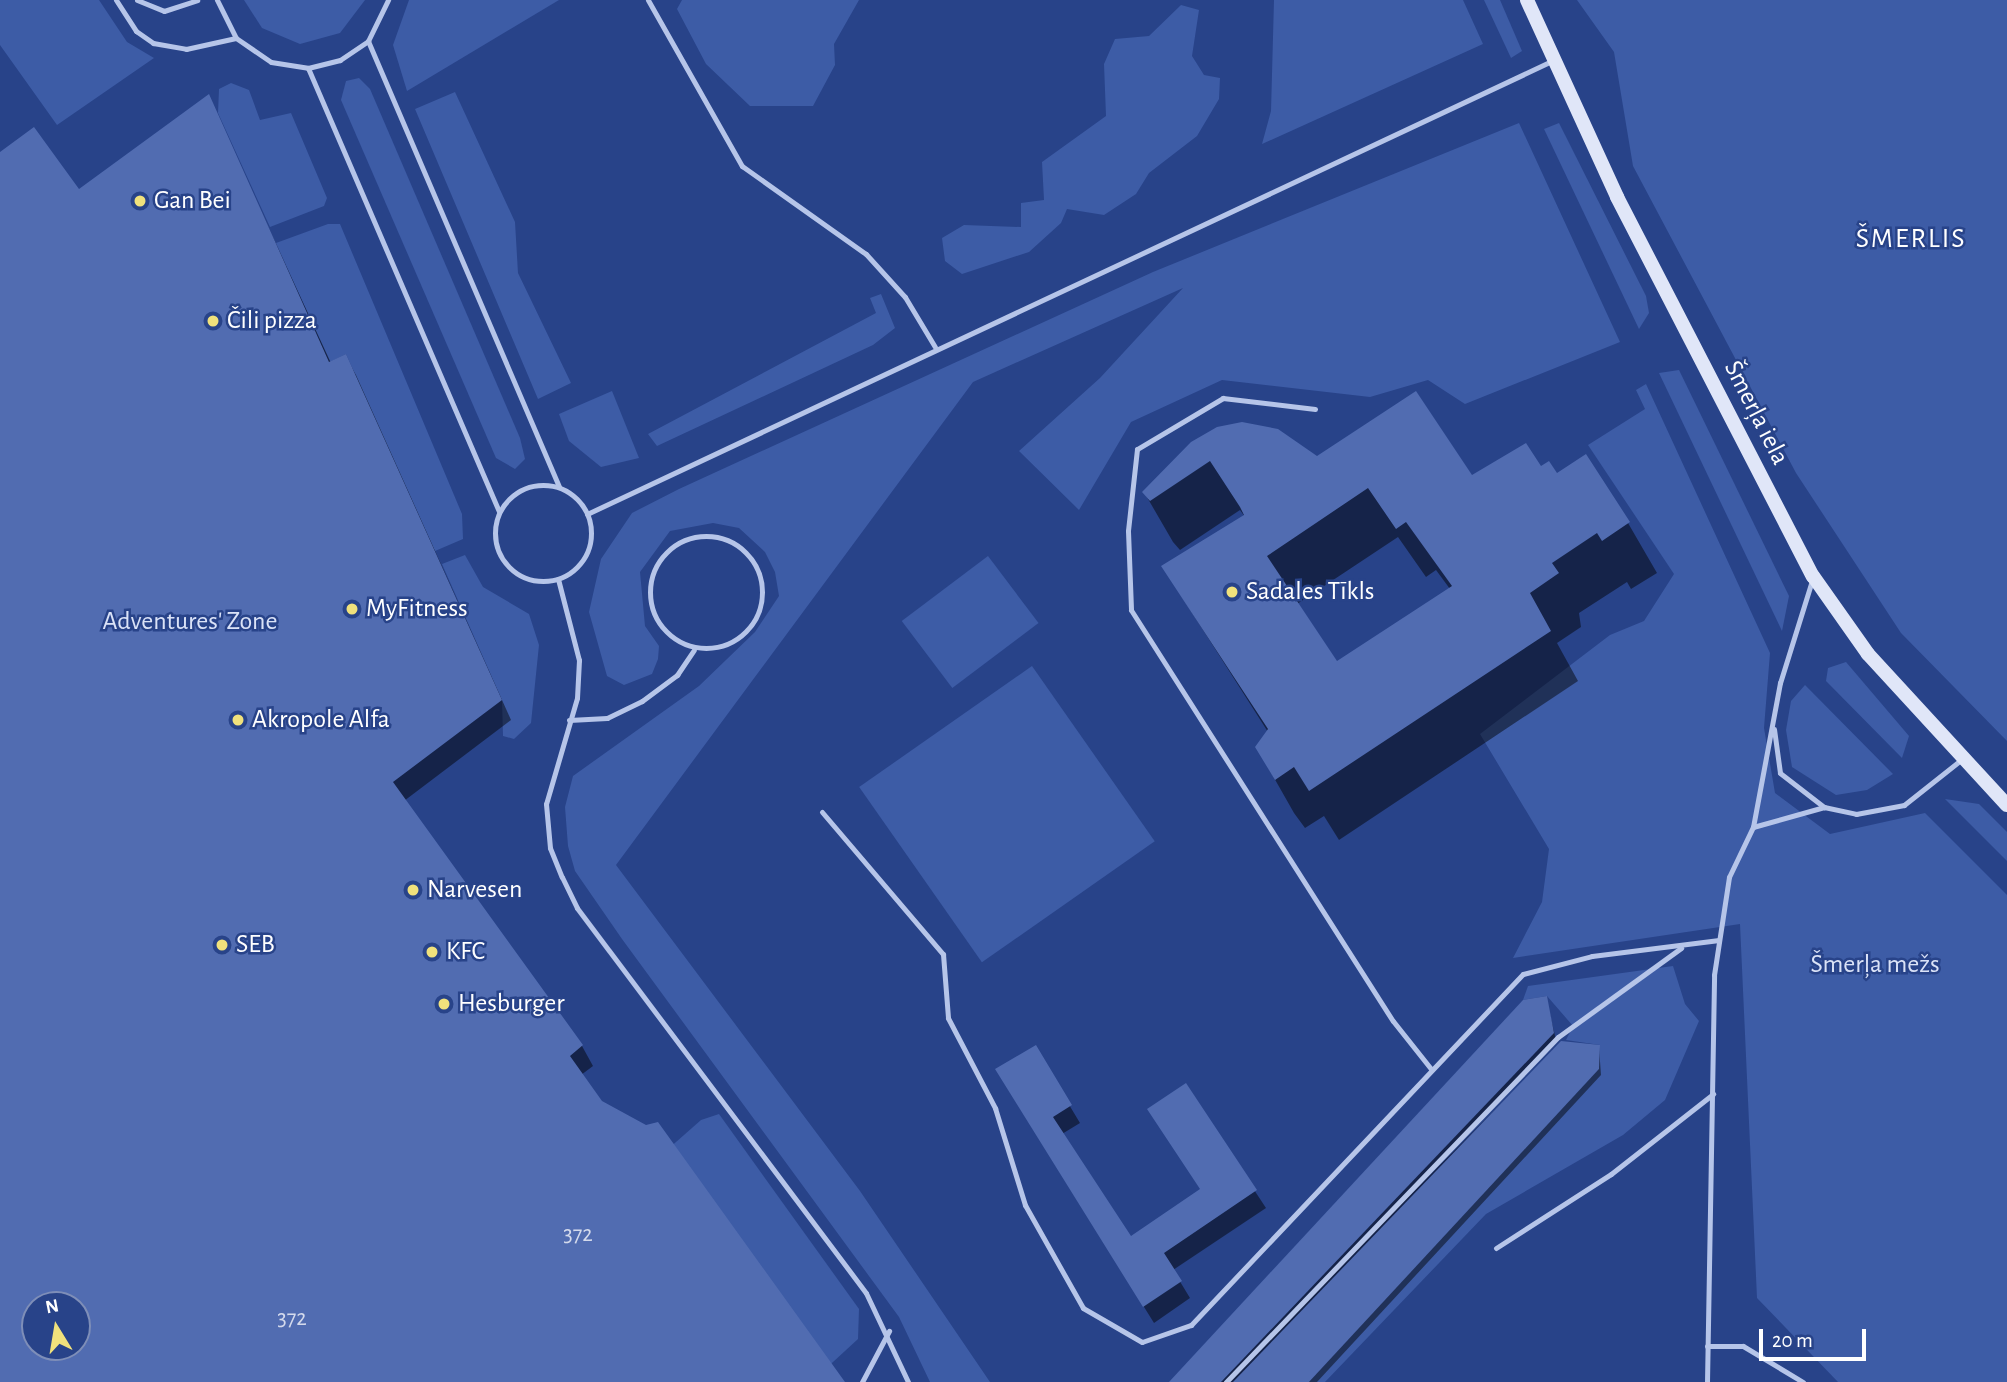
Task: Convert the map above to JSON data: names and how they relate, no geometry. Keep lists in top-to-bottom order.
{
  "streets": {
    "street": ["Šmerļa iela"]
  },
  "districts": ["ŠMERLIS"],
  "parks": ["Adventures' Zone", "Šmerļa mežs"],
  "places": [
    "Gan Bei",
    "Čili pizza",
    "Sadales Tīkls",
    "MyFitness",
    "Akropole Alfa",
    "Narvesen",
    "SEB",
    "KFC",
    "Hesburger"
  ],
  "house_numbers": ["372", "372"],
  "scale_bar": "20 m",
  "north": "top"
}
